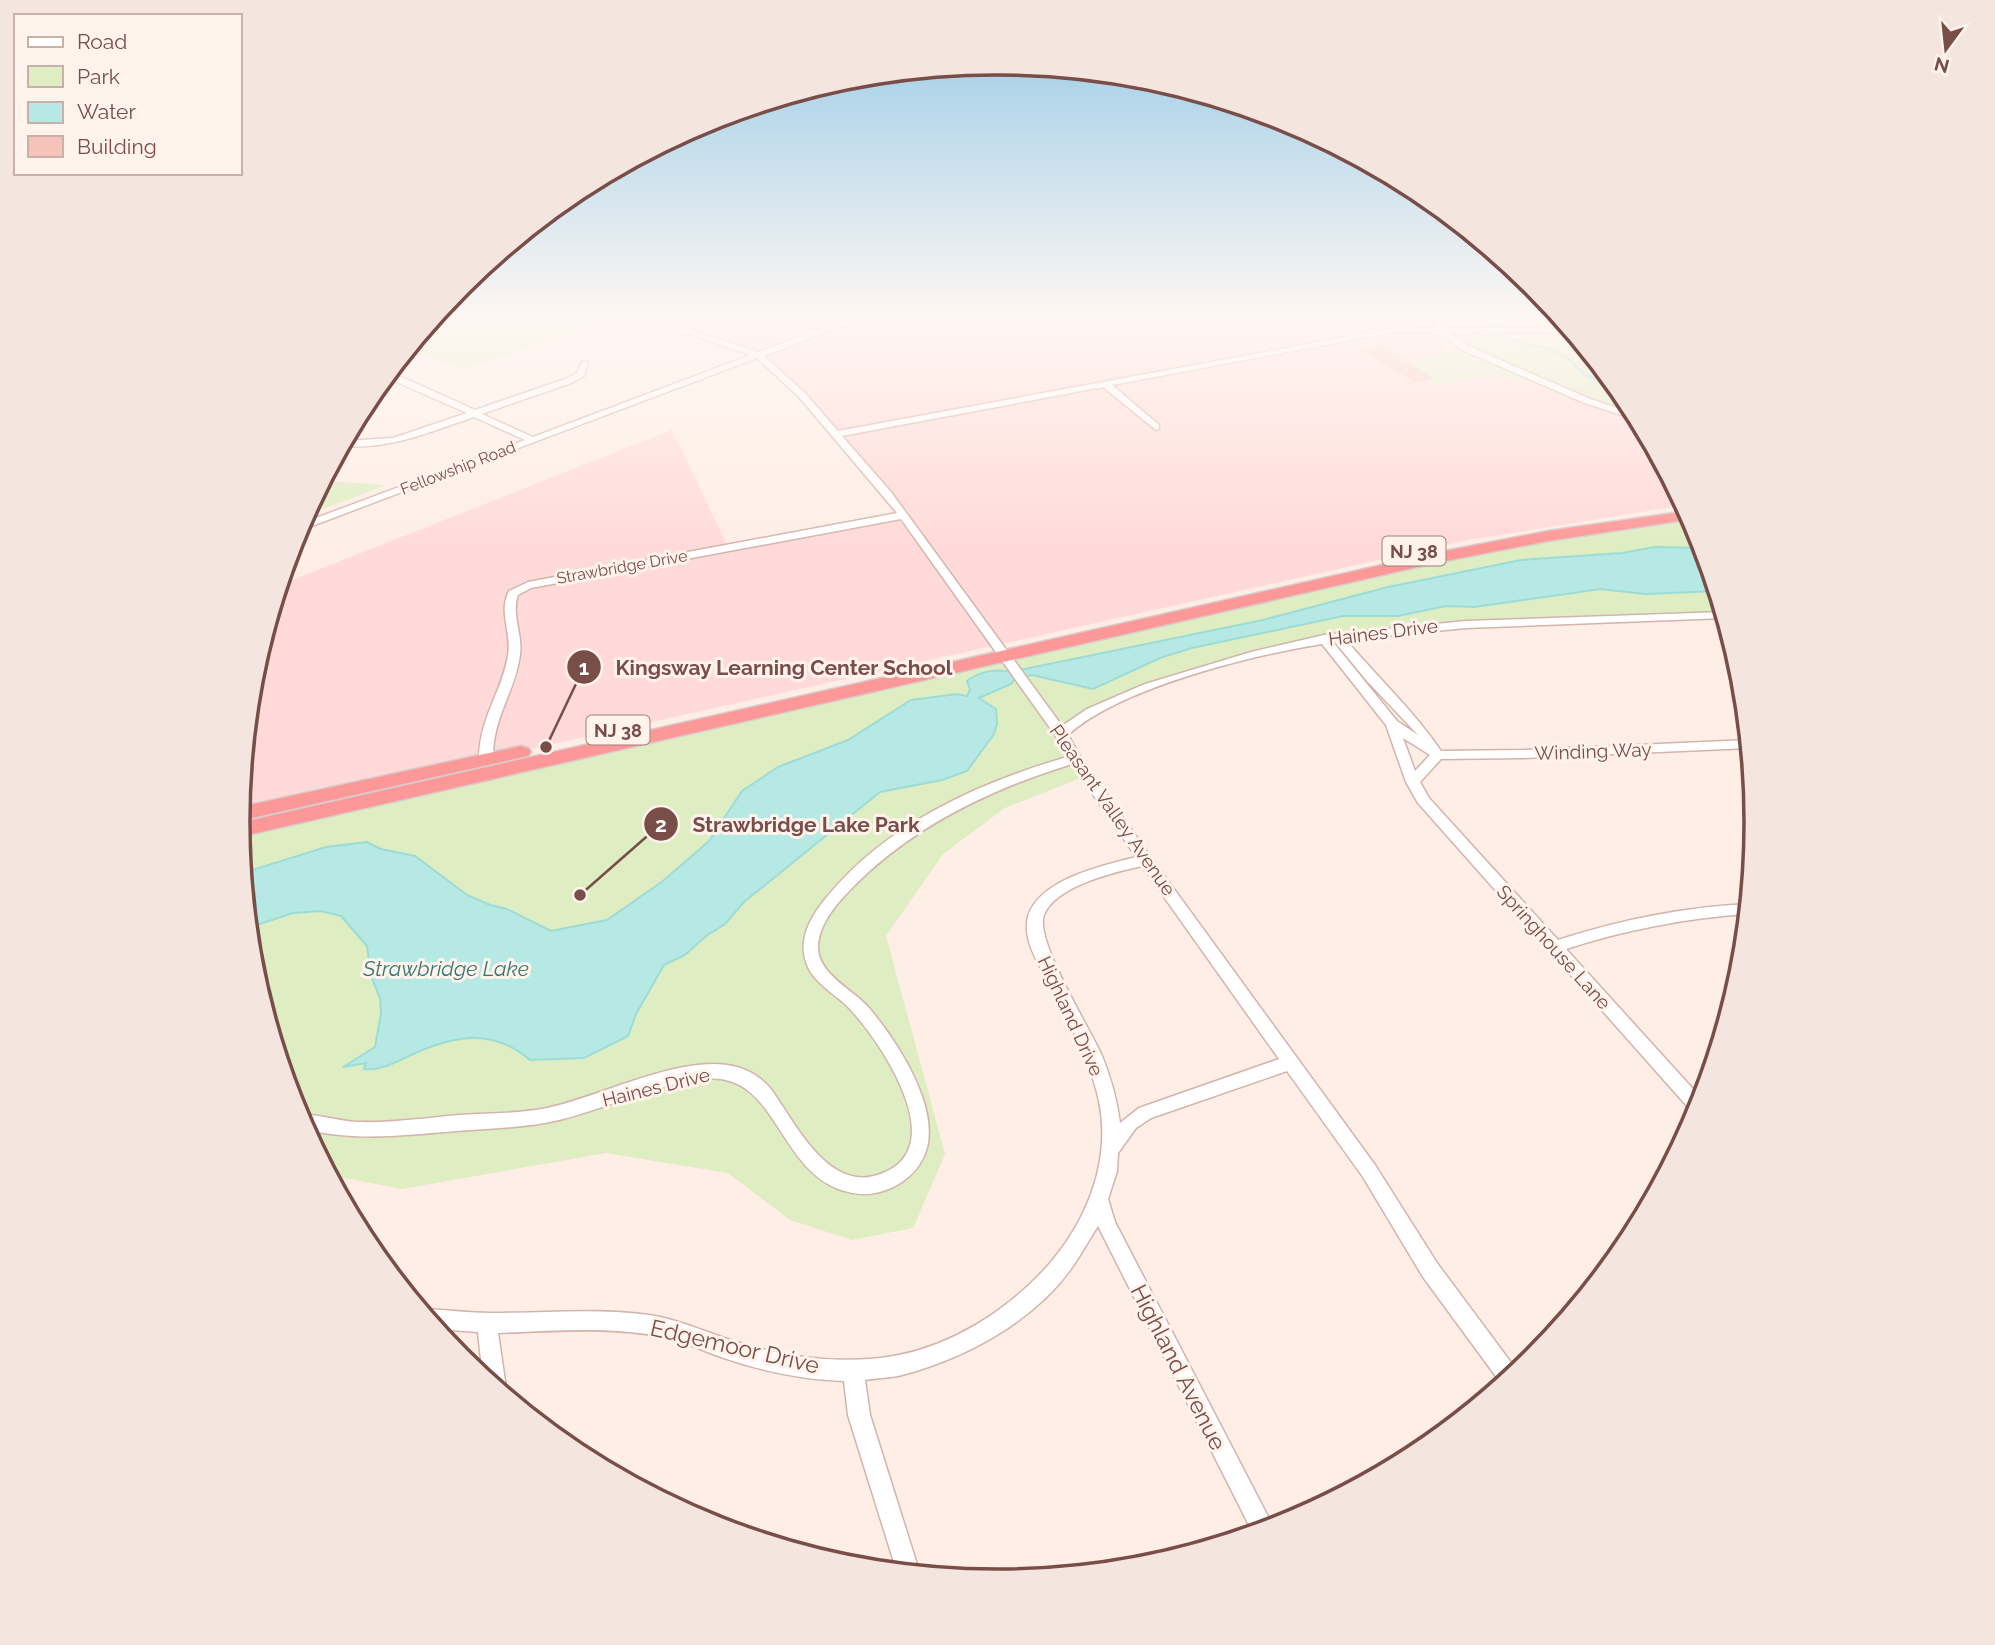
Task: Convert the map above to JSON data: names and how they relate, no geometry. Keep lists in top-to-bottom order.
{
  "streets": {
    "highway": ["NJ 38"],
    "street": [
      "Fellowship Road",
      "Strawbridge Drive",
      "Haines Drive",
      "Winding Way",
      "Pleasant Valley Avenue",
      "Springhouse Lane",
      "Highland Drive",
      "Edgemoor Drive",
      "Highland Avenue"
    ]
  },
  "crossings": [
    ["NJ 38", "Strawbridge Drive"],
    ["NJ 38", "Pleasant Valley Avenue"],
    ["Strawbridge Drive", "Pleasant Valley Avenue"],
    ["Haines Drive", "Pleasant Valley Avenue"],
    ["Haines Drive", "Springhouse Lane"],
    ["Winding Way", "Springhouse Lane"],
    ["Pleasant Valley Avenue", "Highland Drive"],
    ["Highland Drive", "Edgemoor Drive"],
    ["Highland Drive", "Highland Avenue"],
    ["Edgemoor Drive", "Highland Avenue"]
  ],
  "water": ["Strawbridge Lake"],
  "places": ["Kingsway Learning Center School", "Strawbridge Lake Park"],
  "legend": [
    "Road",
    "Park",
    "Water",
    "Building"
  ],
  "north": "bottom"
}
